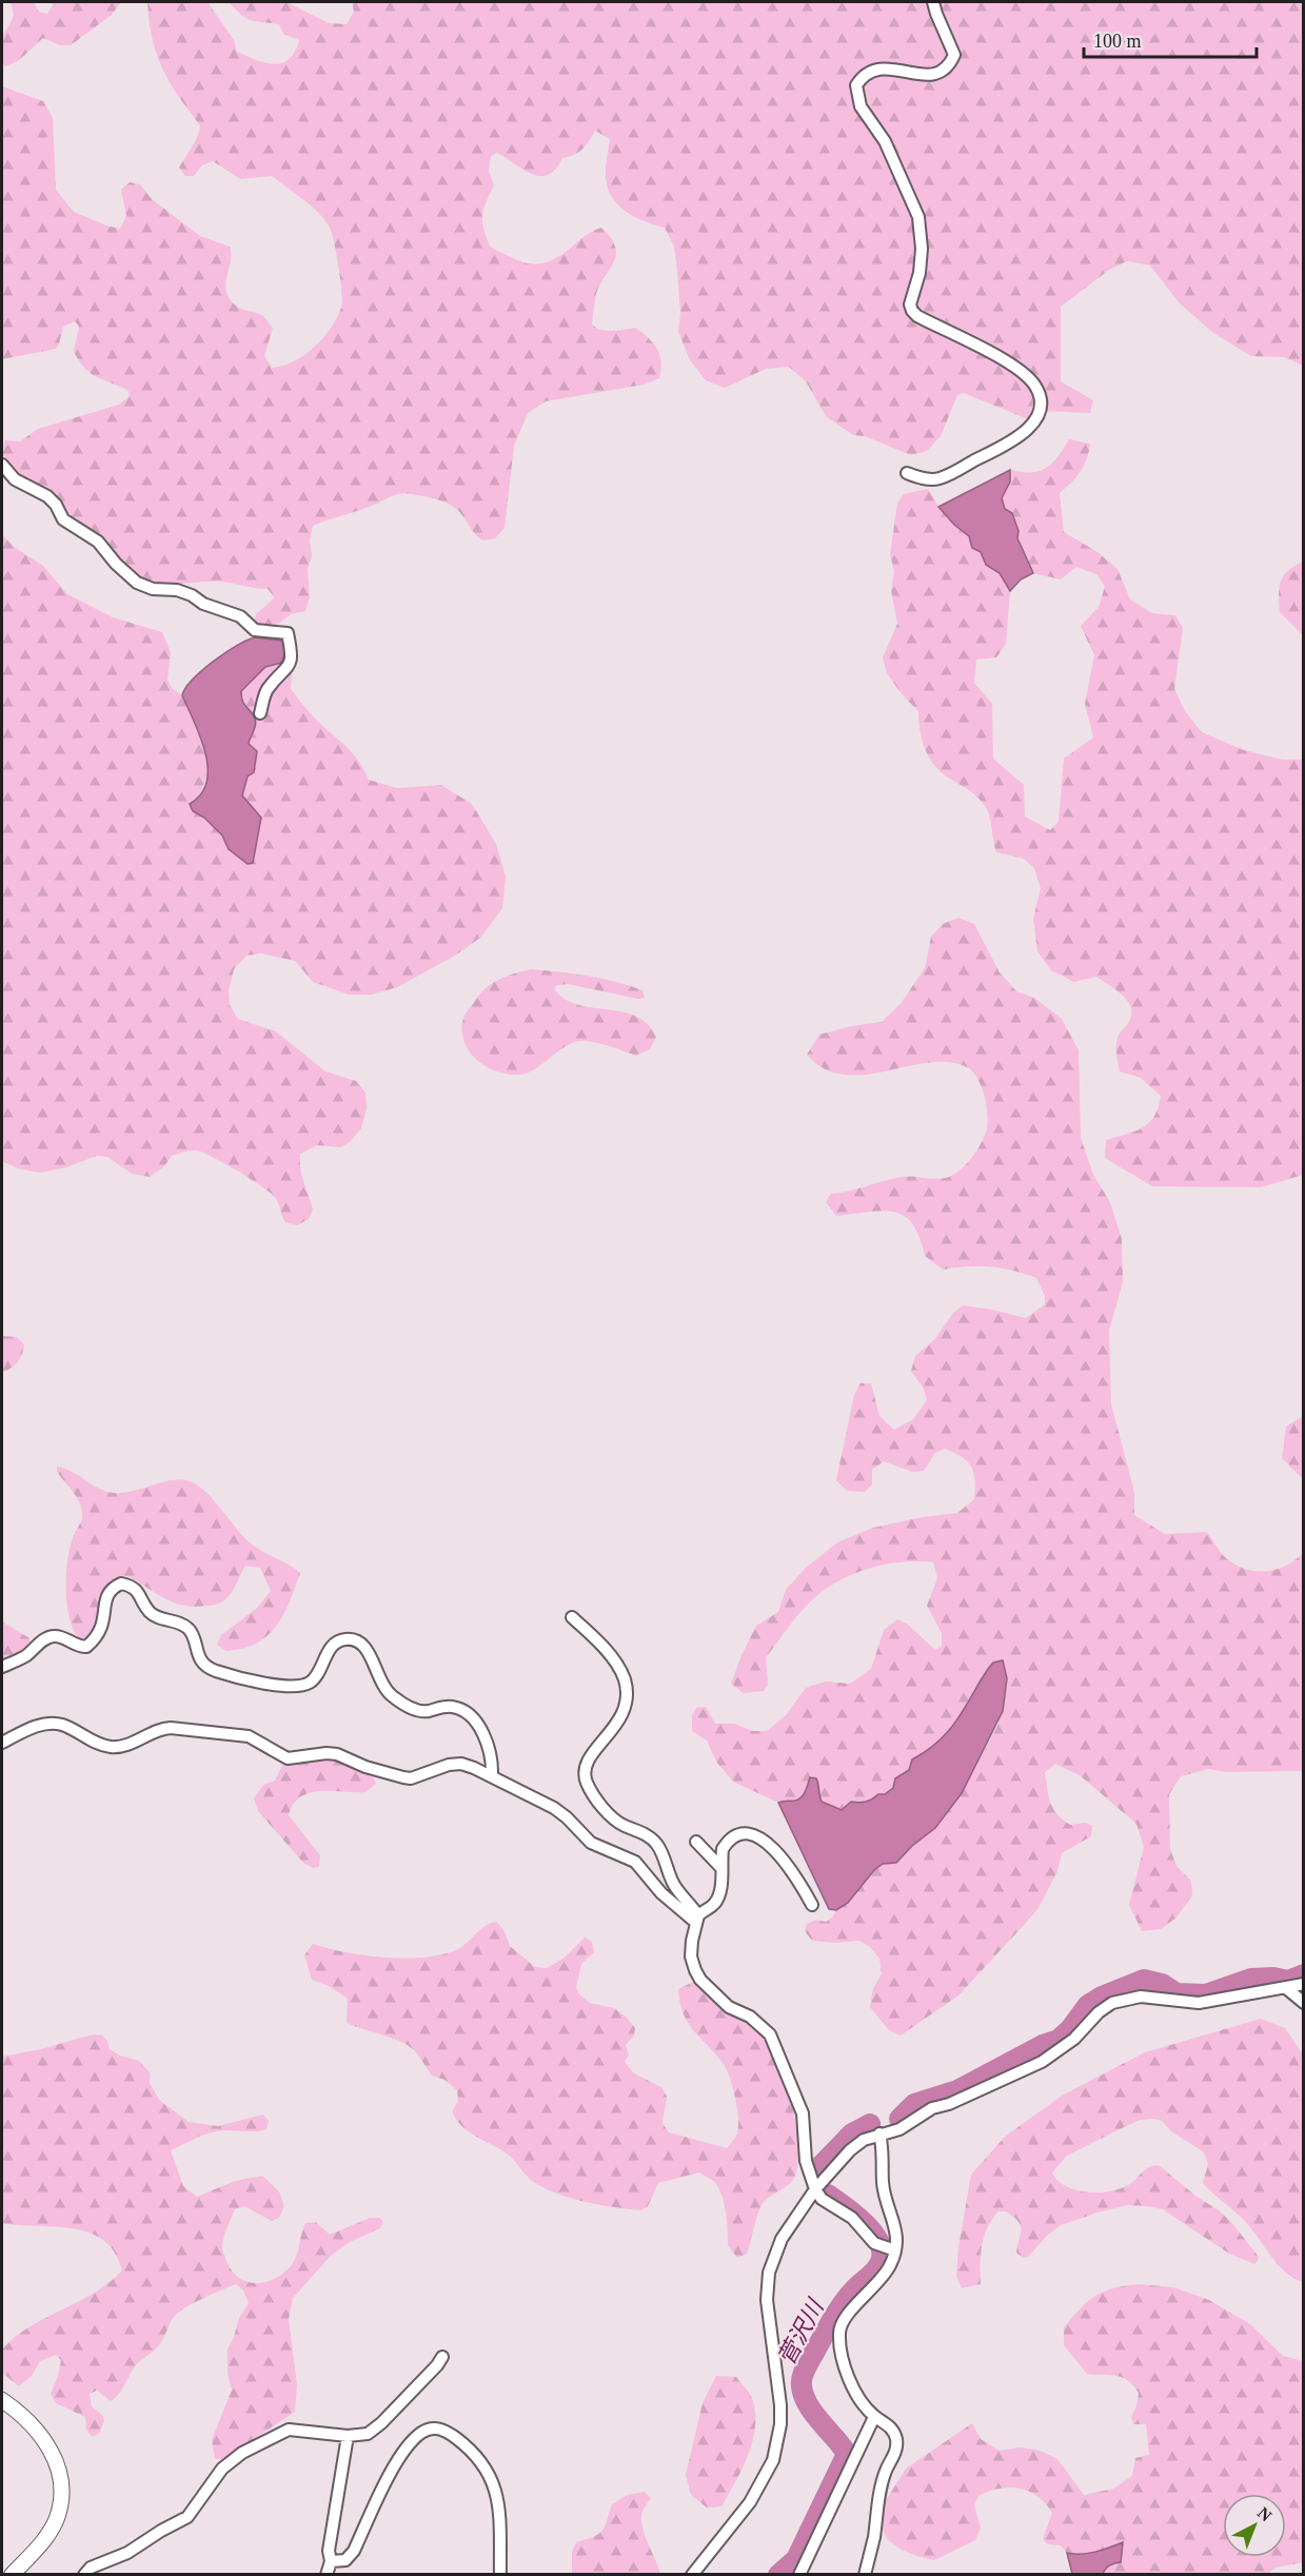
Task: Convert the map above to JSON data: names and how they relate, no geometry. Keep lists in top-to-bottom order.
{
  "water": ["菅沢川"],
  "scale_bar": "100 m",
  "north": "top right"
}
